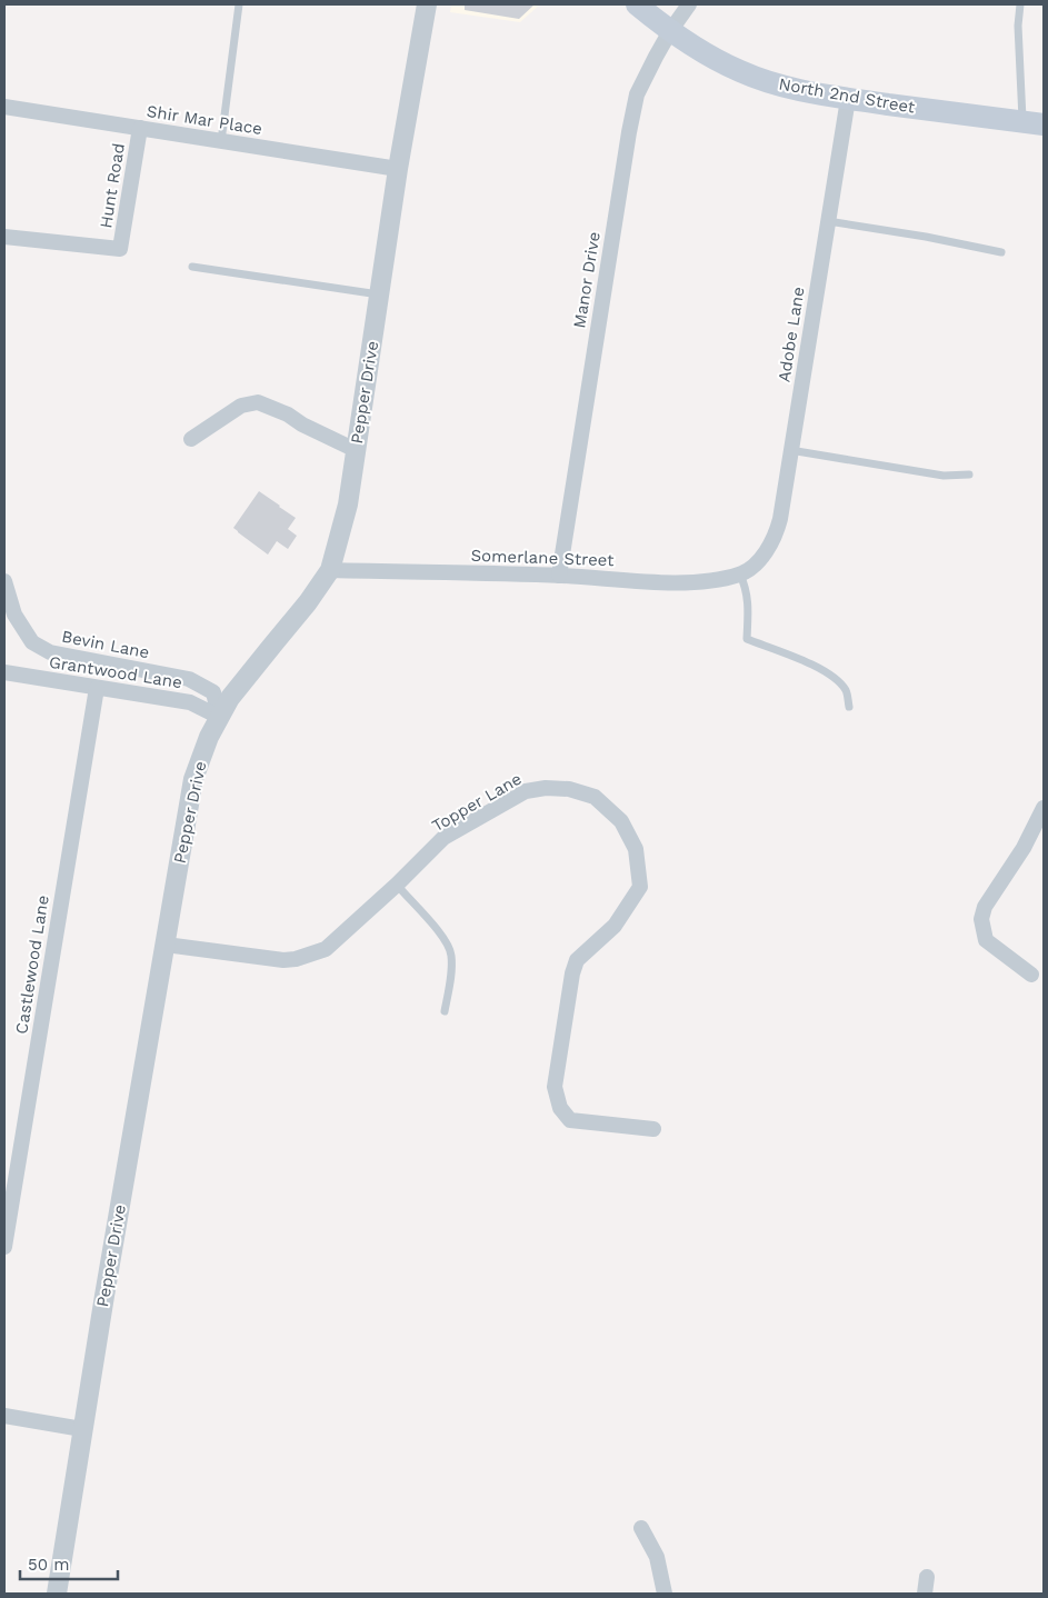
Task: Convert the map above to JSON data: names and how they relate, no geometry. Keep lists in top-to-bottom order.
{
  "streets": {
    "main road": ["North 2nd Street"],
    "street": [
      "Shir Mar Place",
      "Hunt Road",
      "Manor Drive",
      "Adobe Lane",
      "Pepper Drive",
      "Somerlane Street",
      "Bevin Lane",
      "Grantwood Lane",
      "Topper Lane",
      "Castlewood Lane"
    ]
  },
  "crossings": [
    ["North 2nd Street", "Manor Drive"],
    ["North 2nd Street", "Adobe Lane"],
    ["Shir Mar Place", "Hunt Road"],
    ["Shir Mar Place", "Pepper Drive"],
    ["Manor Drive", "Somerlane Street"],
    ["Adobe Lane", "Somerlane Street"],
    ["Pepper Drive", "Somerlane Street"],
    ["Pepper Drive", "Bevin Lane"],
    ["Pepper Drive", "Grantwood Lane"],
    ["Pepper Drive", "Topper Lane"],
    ["Bevin Lane", "Grantwood Lane"],
    ["Grantwood Lane", "Castlewood Lane"]
  ],
  "scale_bar": "50 m"
}
